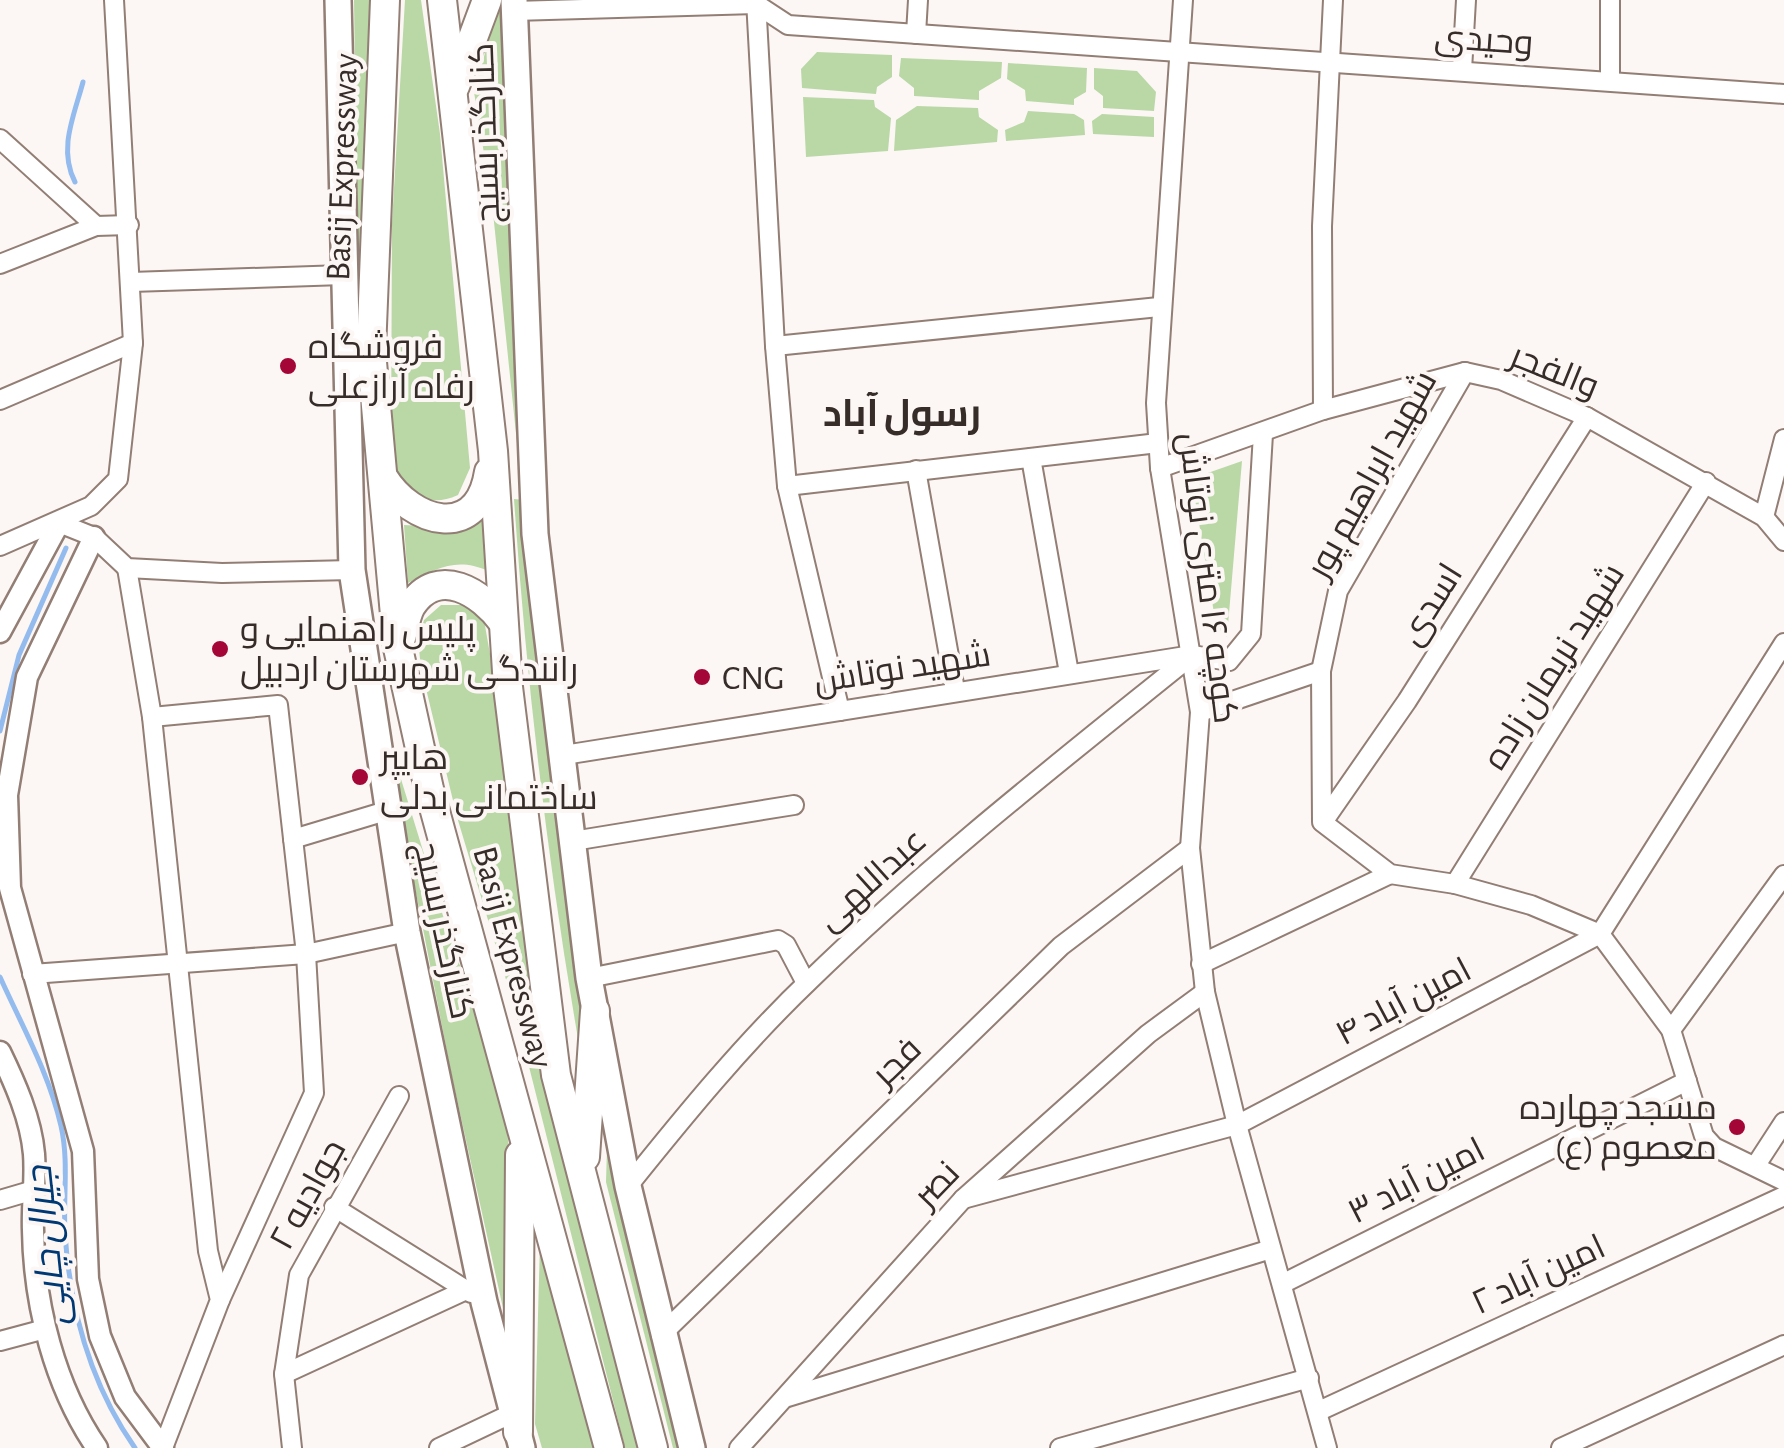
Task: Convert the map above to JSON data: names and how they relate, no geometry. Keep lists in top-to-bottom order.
{
  "streets": {
    "highway": ["Basij Expressway"],
    "main road": ["کنارگذر بسیج"],
    "street": [
      "وحیدی",
      "والفجر",
      "شهید ابراهیم پور",
      "کوچه ۱۶ متری نوتاش",
      "اسدی",
      "شهید نریمان زاده",
      "شهید نوتاش",
      "عبداللهی",
      "۴ امین آباد",
      "فجر",
      "۳ امین آباد",
      "نصر",
      "جوادیه ۲",
      "۲ امین آباد"
    ]
  },
  "crossings": [
    ["وحیدی", "کوچه ۱۶ متری نوتاش"],
    ["کنارگذر بسیج", "شهید نوتاش"],
    ["کنارگذر بسیج", "عبداللهی"],
    ["کنارگذر بسیج", "فجر"],
    ["والفجر", "شهید ابراهیم پور"],
    ["والفجر", "کوچه ۱۶ متری نوتاش"],
    ["والفجر", "اسدی"],
    ["والفجر", "شهید نریمان زاده"],
    ["والفجر", "شهید نوتاش"],
    ["شهید ابراهیم پور", "اسدی"],
    ["کوچه ۱۶ متری نوتاش", "شهید نوتاش"],
    ["کوچه ۱۶ متری نوتاش", "عبداللهی"],
    ["کوچه ۱۶ متری نوتاش", "۴ امین آباد"],
    ["کوچه ۱۶ متری نوتاش", "فجر"],
    ["کوچه ۱۶ متری نوتاش", "۳ امین آباد"],
    ["کوچه ۱۶ متری نوتاش", "نصر"],
    ["کوچه ۱۶ متری نوتاش", "۲ امین آباد"],
    ["شهید نوتاش", "عبداللهی"],
    ["۴ امین آباد", "نصر"]
  ],
  "districts": ["رسول آباد"],
  "water": ["جیرال چایی"],
  "places": [
    "فروشگاه رفاه آرازعلی",
    "پلیس راهنمایی و رانندگی شهرستان اردبیل",
    "CNG",
    "هایپر ساختمانی بدلی",
    "مسجد چهارده معصوم (ع)"
  ]
}
